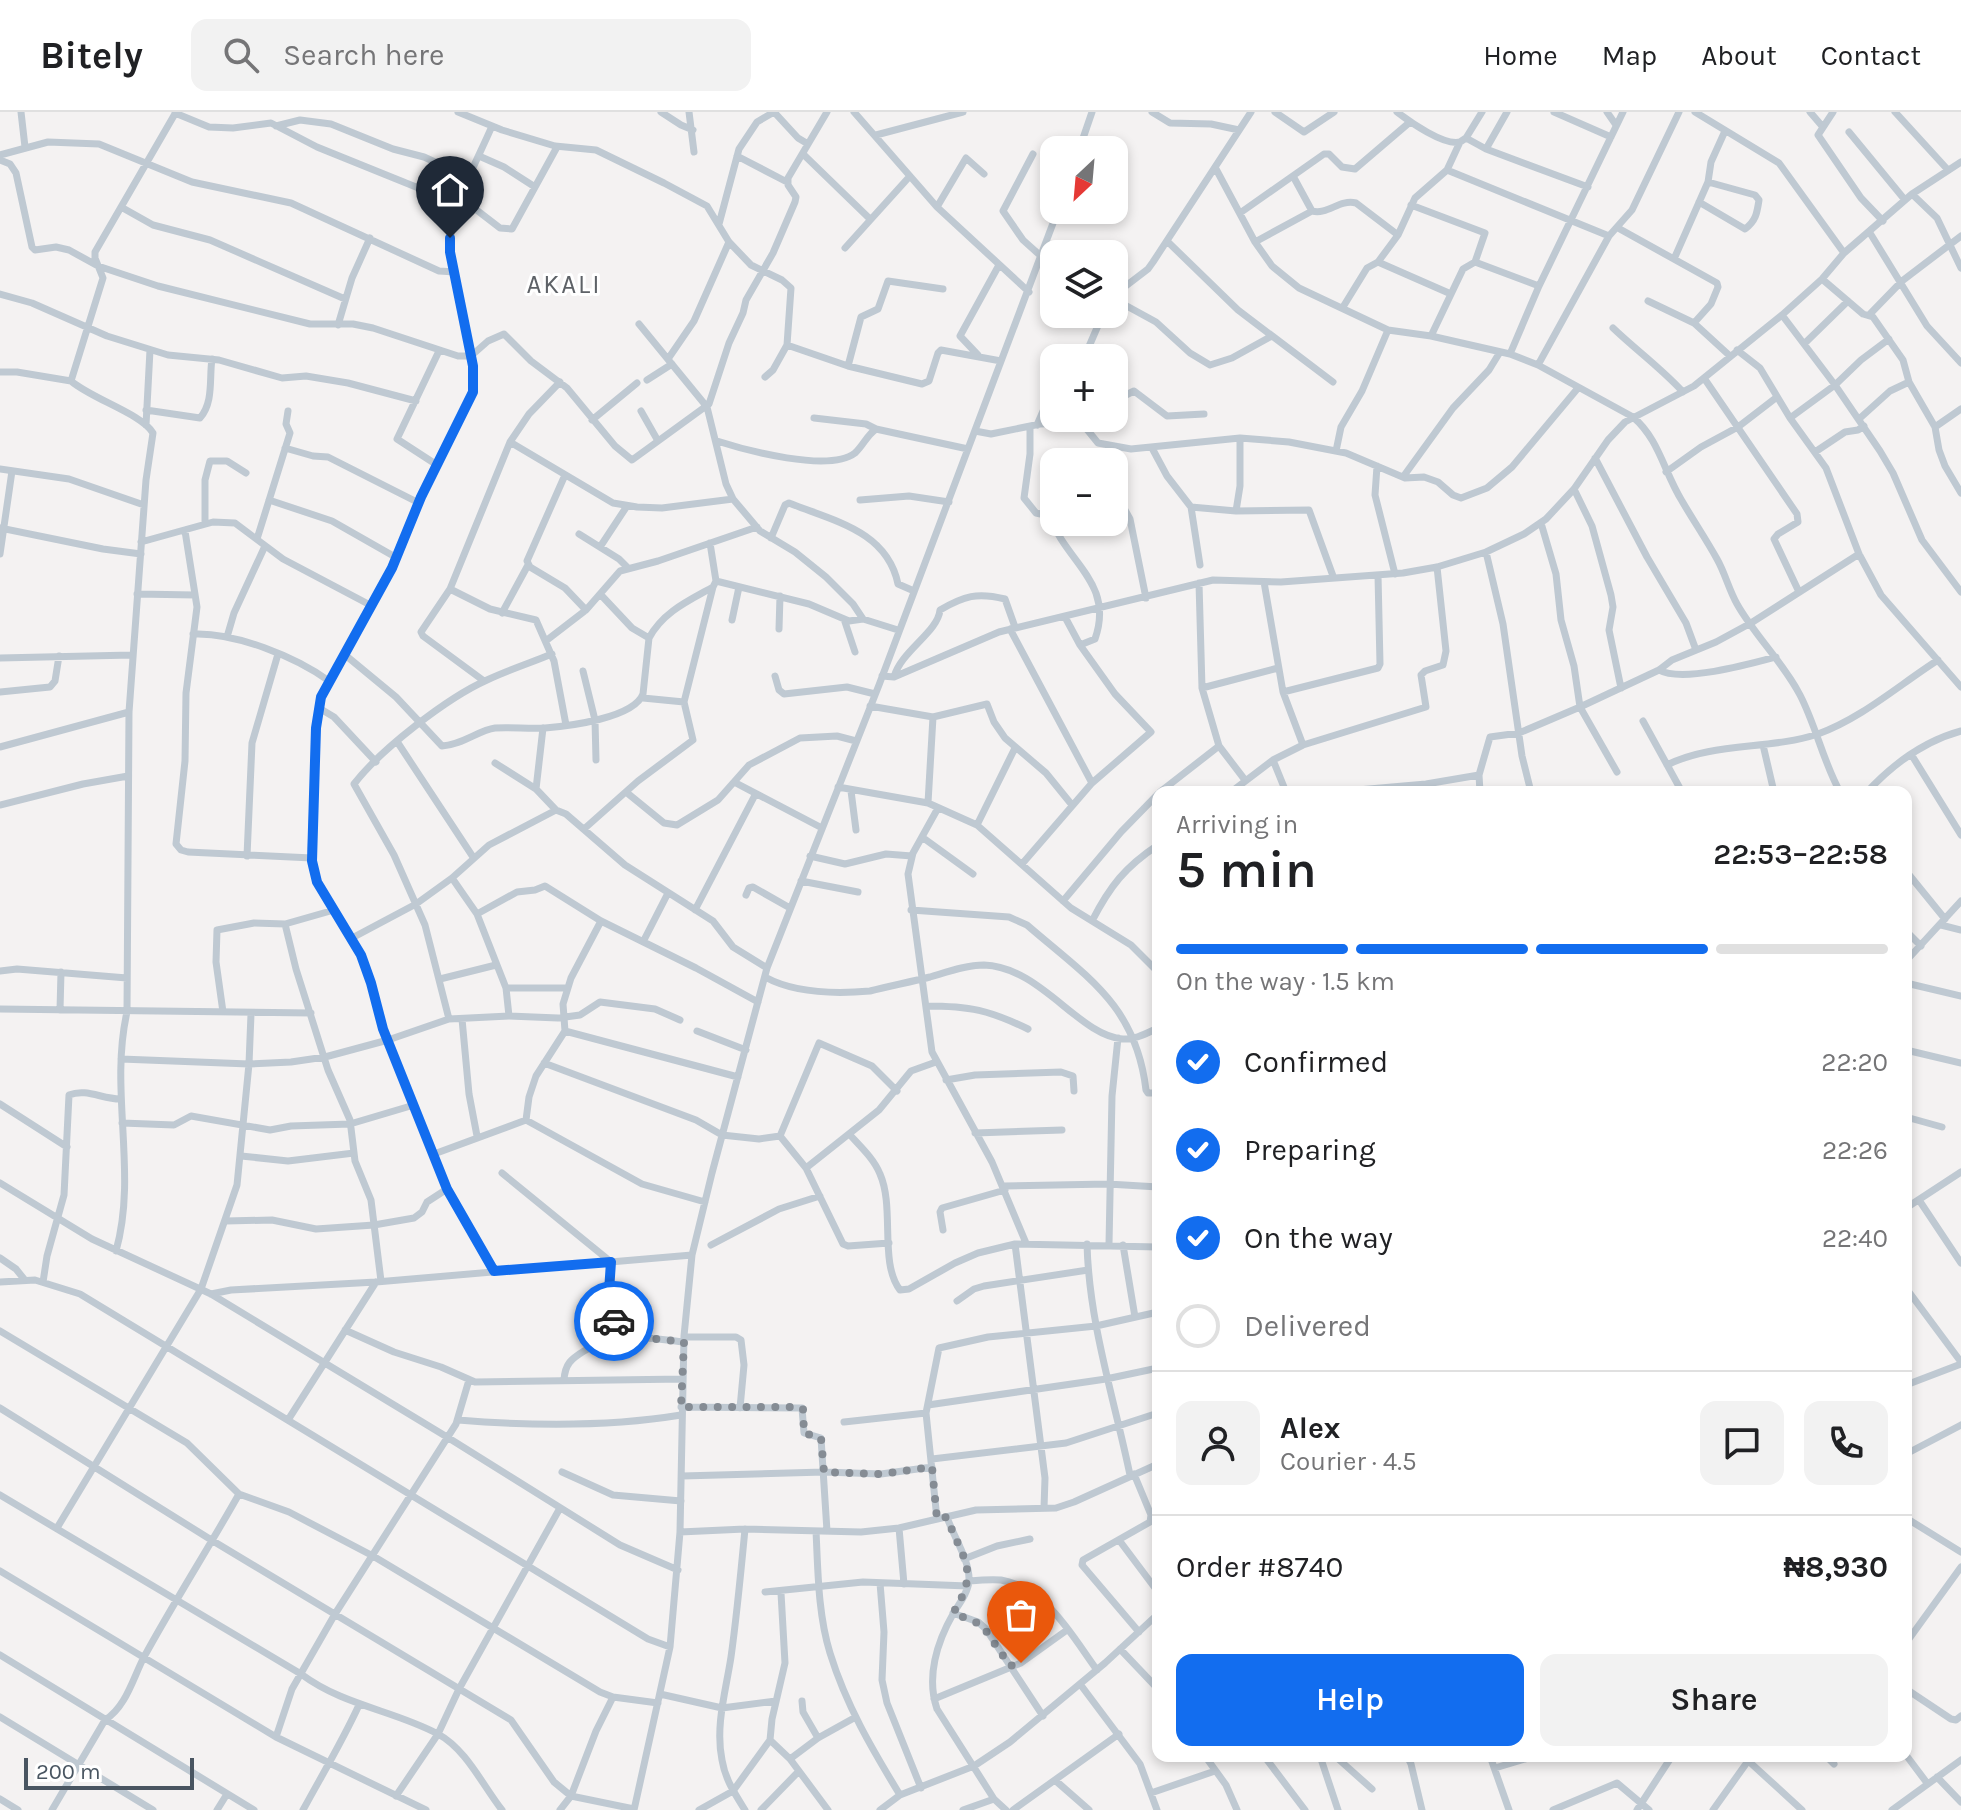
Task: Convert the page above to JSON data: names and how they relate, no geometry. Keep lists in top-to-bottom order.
{
  "districts": ["AKALI"],
  "scale_bar": "200 m",
  "north": "bottom left",
  "page": {
    "header": "Bitely",
    "search": "Search here",
    "nav": [
      "Home",
      "Map",
      "About",
      "Contact"
    ],
    "map_buttons": ["+", "−"],
    "heading": ["5 min", "Arriving in", "22:53–22:58"],
    "panel": [
      "Alex",
      "Courier · 4.5",
      "Order #8740",
      "₦8,930"
    ],
    "bar": "On the way · 1.5 km",
    "list": [
      ["Confirmed", "22:20"],
      ["Preparing", "22:26"],
      ["On the way", "22:40"],
      "Delivered"
    ],
    "buttons": ["Help", "Share"],
    "scale": "200 m"
  }
}
